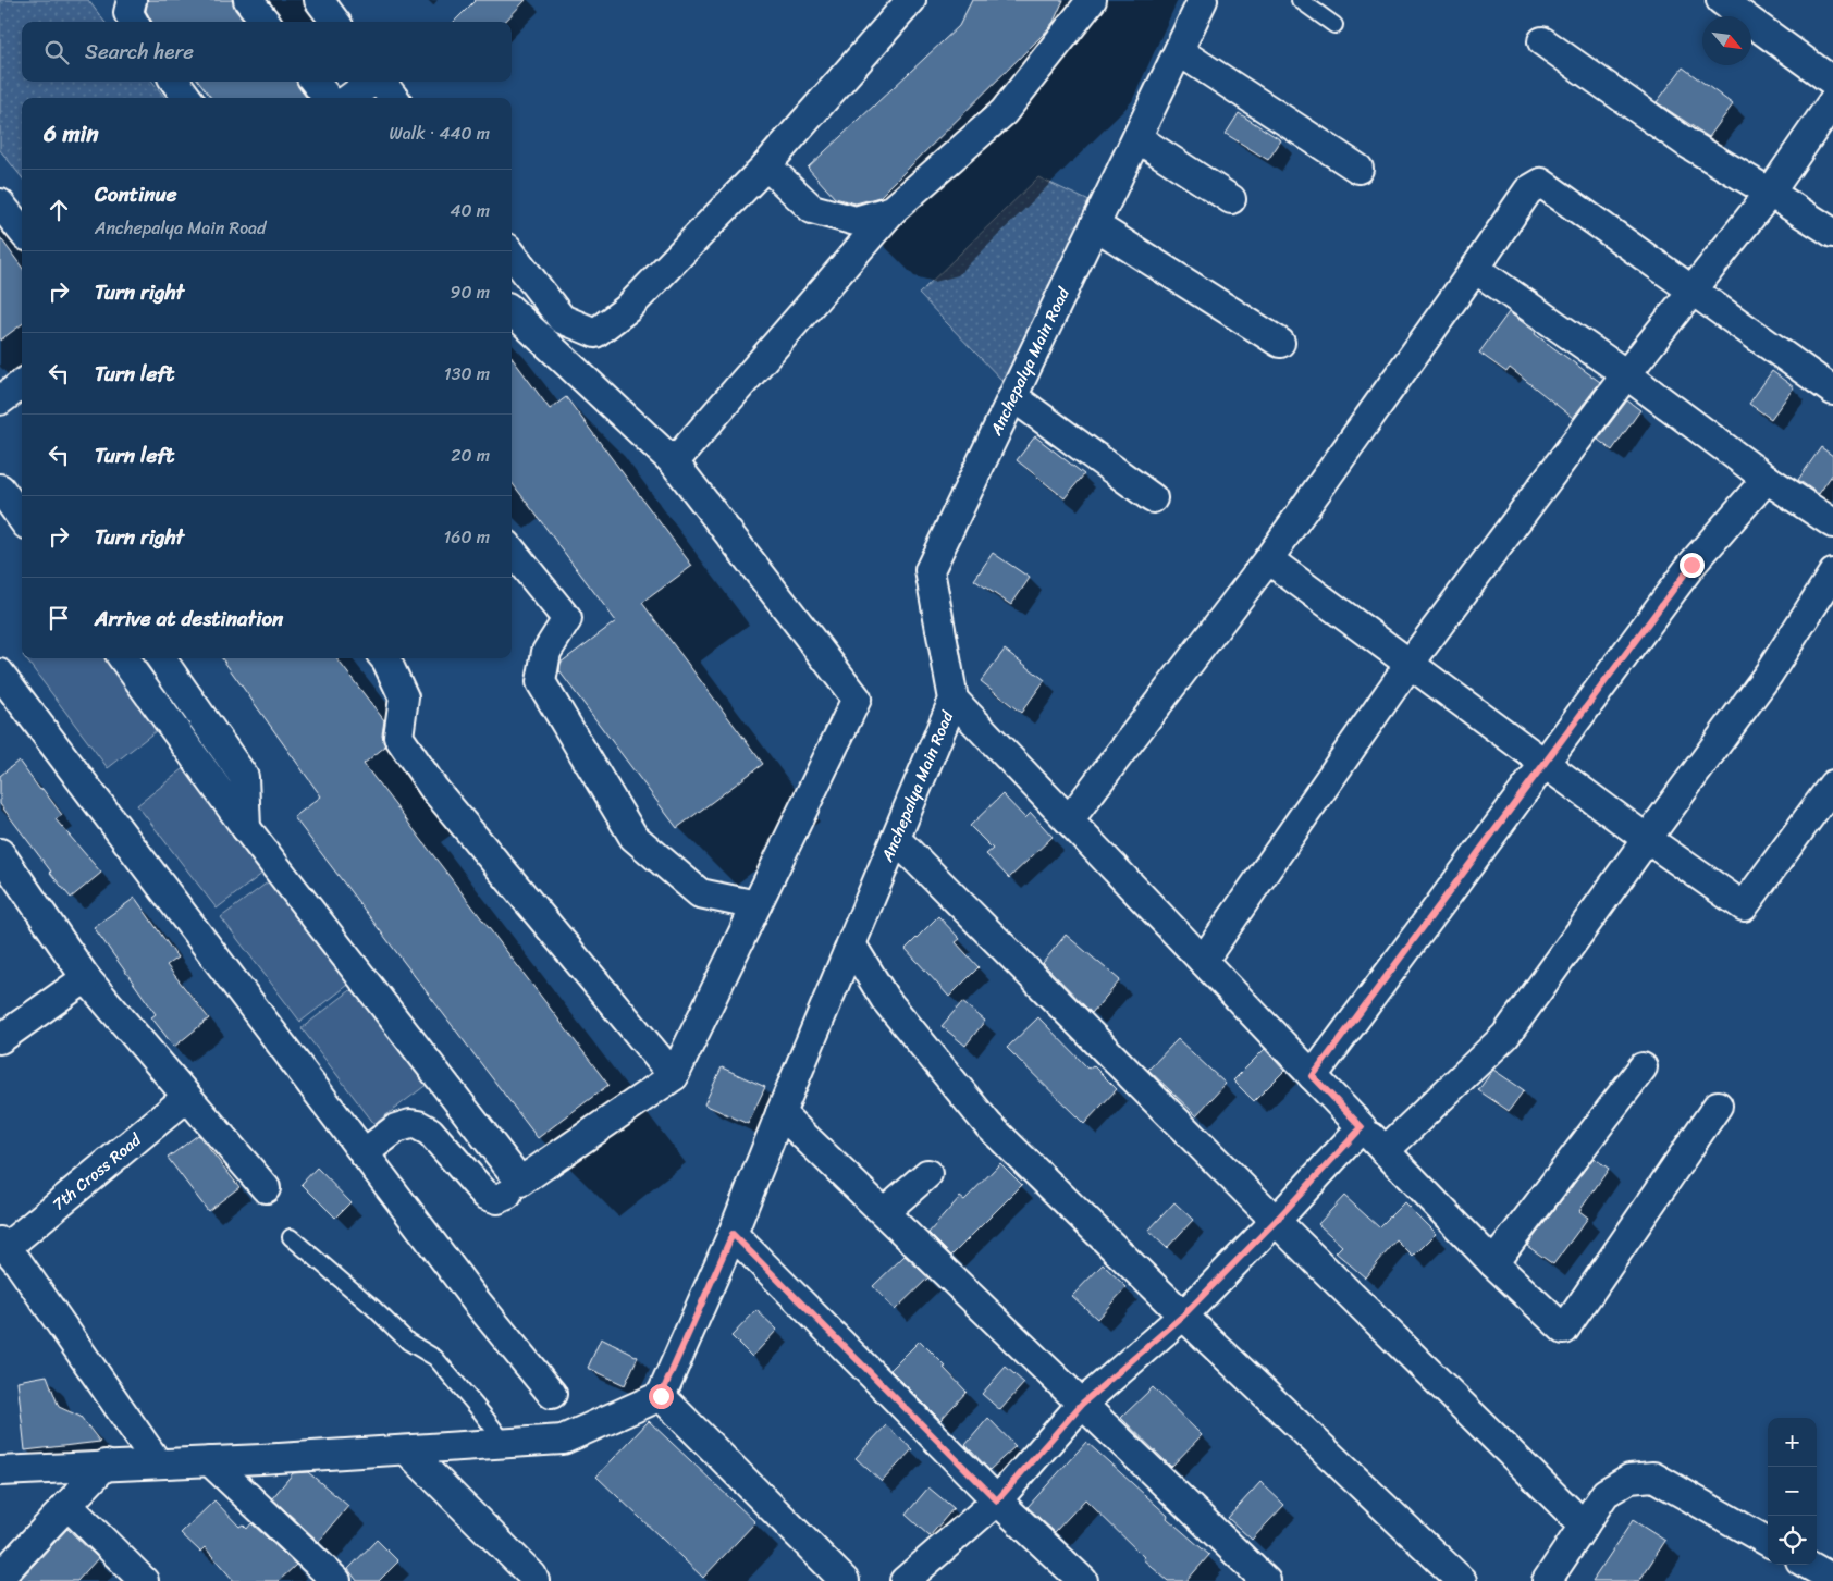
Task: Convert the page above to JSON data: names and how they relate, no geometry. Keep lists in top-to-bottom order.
{
  "streets": {
    "street": ["Anchepalya Main Road", "7th Cross Road"]
  },
  "north": "bottom right",
  "page": {
    "search": "Search here",
    "heading": ["6 min", "Walk · 440 m"],
    "list": [
      ["Continue", "Anchepalya Main Road", "40 m"],
      ["Turn right", "90 m"],
      ["Turn left", "130 m"],
      ["Turn left", "20 m"],
      ["Turn right", "160 m"],
      "Arrive at destination"
    ],
    "map_buttons": ["+", "−"]
  }
}
